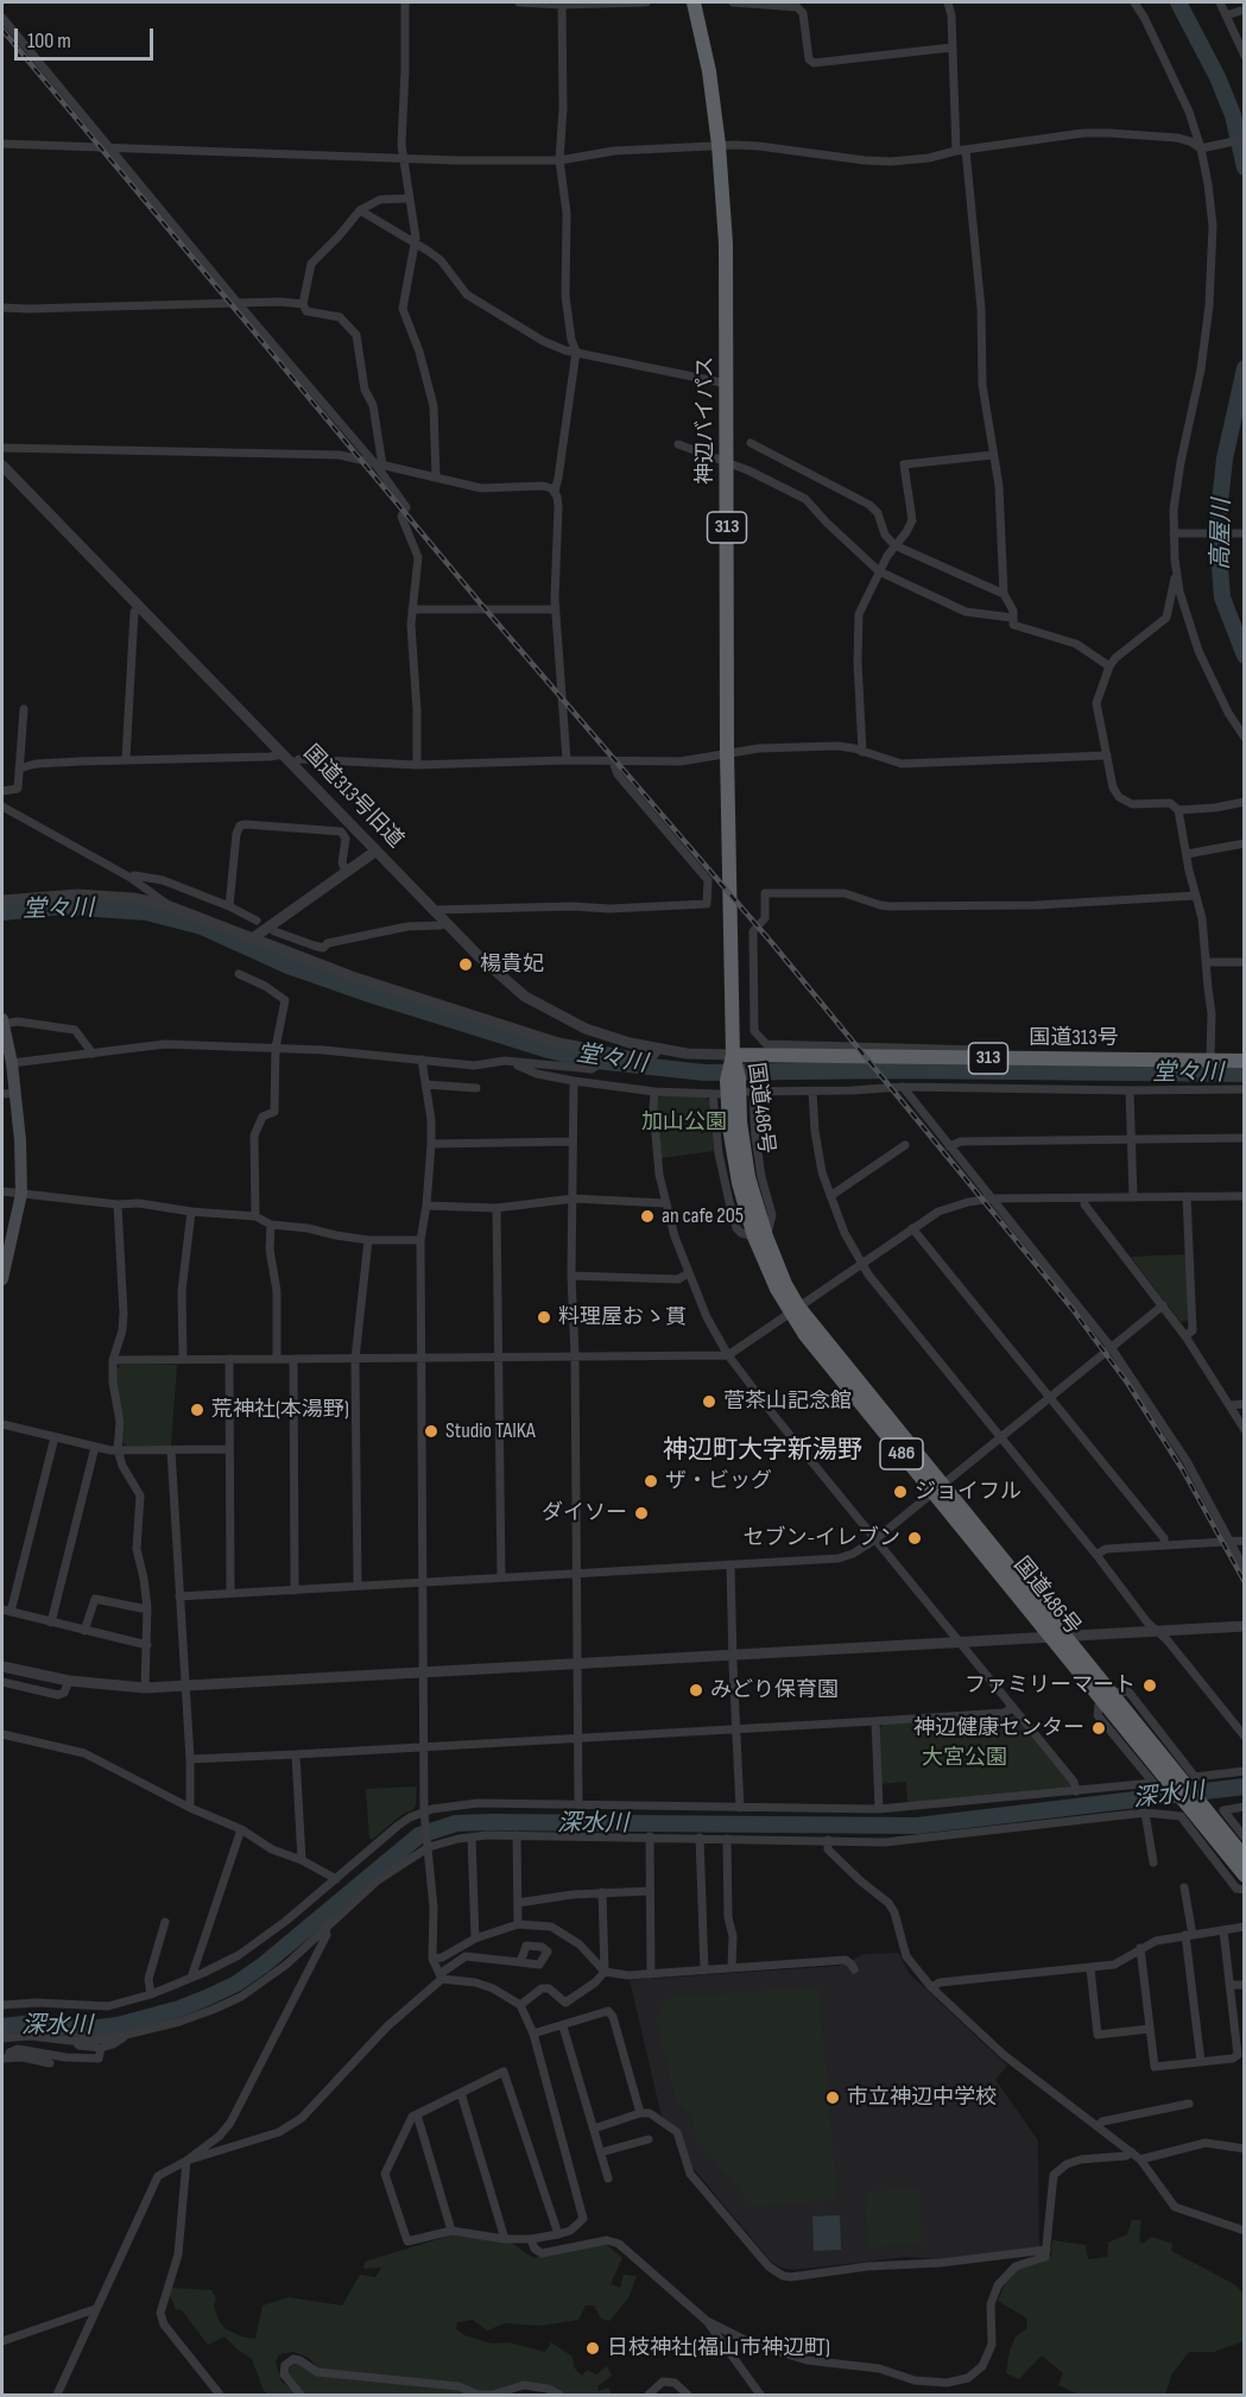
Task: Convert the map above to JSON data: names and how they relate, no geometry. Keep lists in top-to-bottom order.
{
  "streets": {
    "highway": [
      "神辺バイパス",
      "313",
      "国道313号",
      "国道486号",
      "486"
    ],
    "street": ["国道313号旧道"]
  },
  "crossings": [
    ["神辺バイパス", "国道313号旧道"],
    ["神辺バイパス", "国道313号"],
    ["神辺バイパス", "国道486号"],
    ["国道313号旧道", "国道313号"],
    ["国道313号旧道", "国道486号"],
    ["国道313号", "国道486号"]
  ],
  "districts": ["神辺町大字新湯野"],
  "water": ["高屋川", "堂々川", "深水川"],
  "parks": ["加山公園", "大宮公園"],
  "places": [
    "楊貴妃",
    "an cafe 205",
    "料理屋おゝ貫",
    "菅茶山記念館",
    "荒神社(本湯野)",
    "Studio TAIKA",
    "ザ・ビッグ",
    "ジョイフル",
    "ダイソー",
    "セブン-イレブン",
    "ファミリーマート",
    "みどり保育園",
    "神辺健康センター",
    "市立神辺中学校",
    "日枝神社(福山市神辺町)"
  ],
  "scale_bar": "100 m"
}
